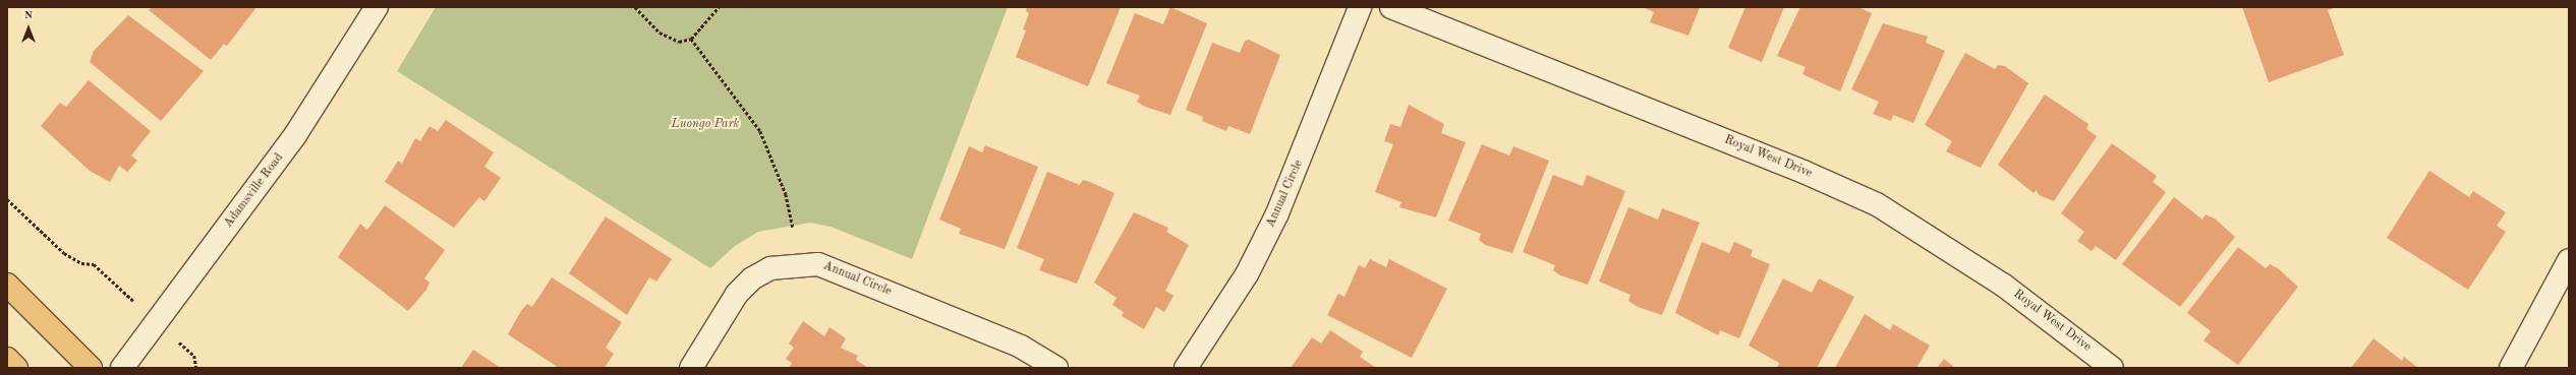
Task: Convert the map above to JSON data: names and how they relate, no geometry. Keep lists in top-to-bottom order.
{
  "streets": {
    "street": ["Royal West Drive", "Adamsville Road", "Annual Circle"]
  },
  "parks": ["Luongo Park"],
  "north": "top"
}
